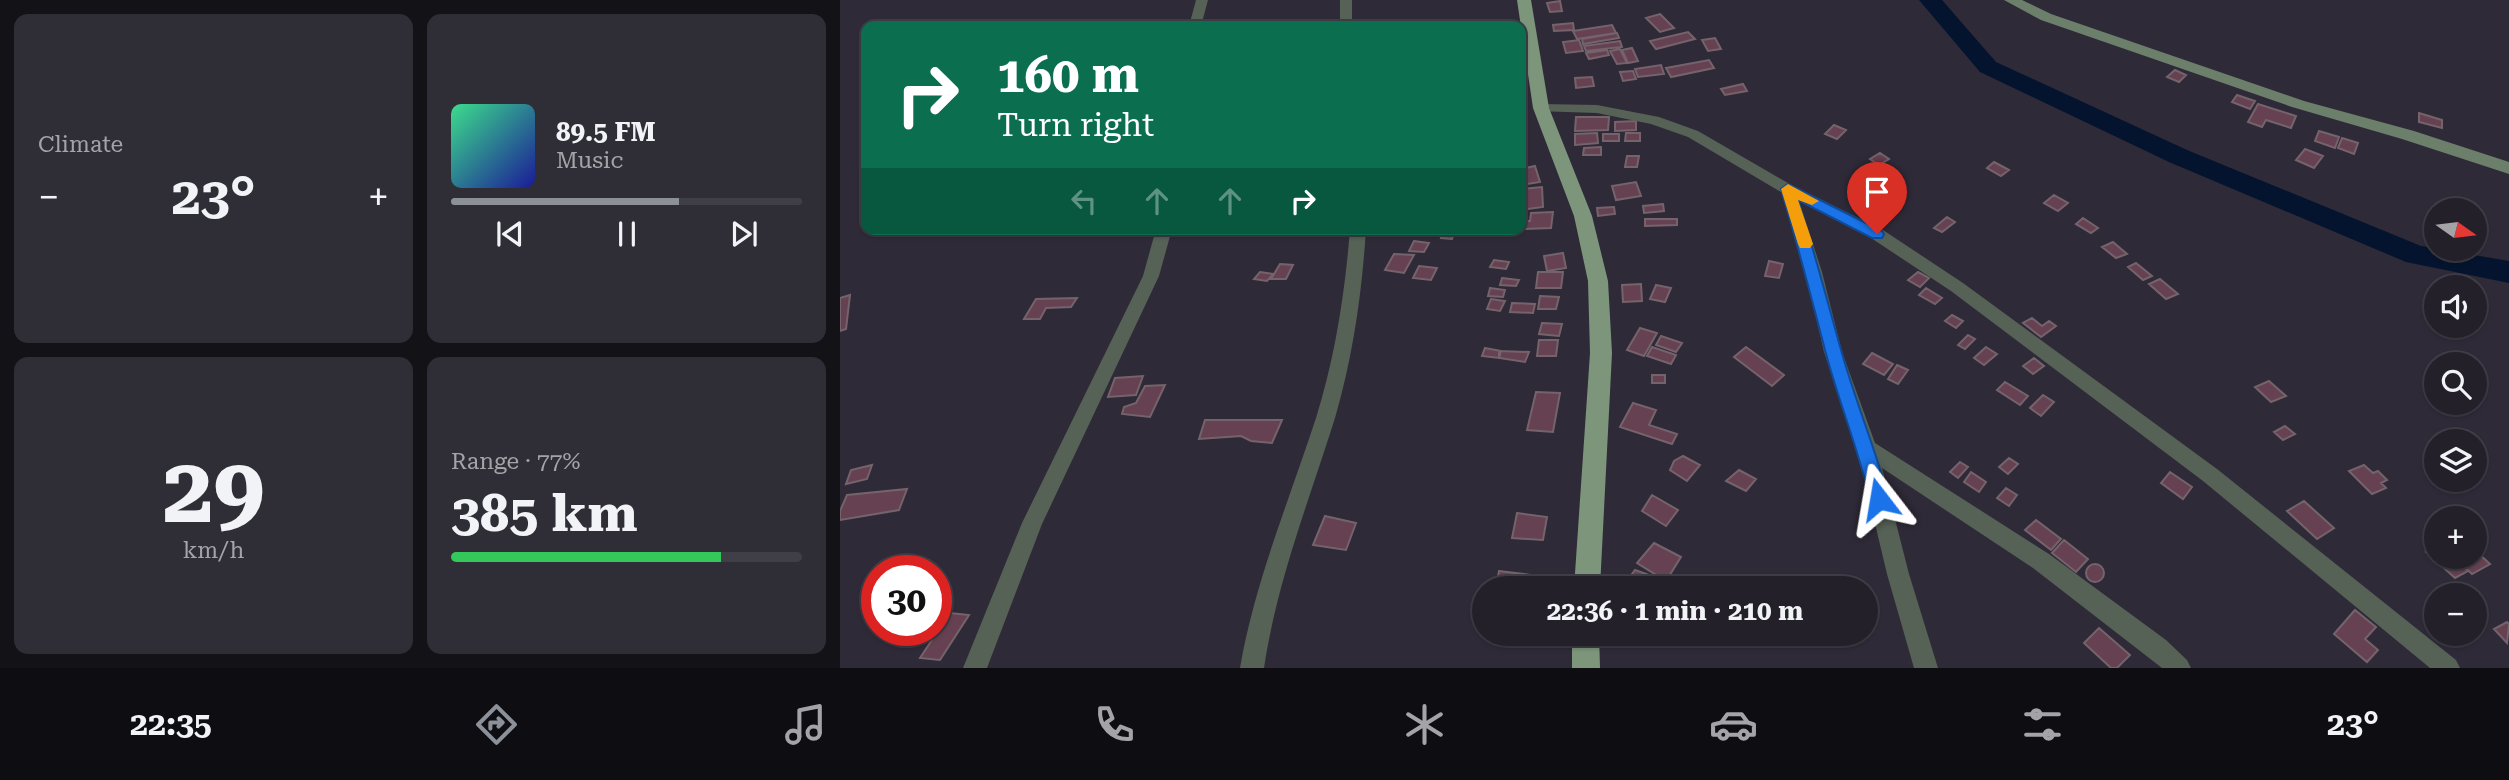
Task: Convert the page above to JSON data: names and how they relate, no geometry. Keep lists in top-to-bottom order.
{
  "north": "right",
  "page": {
    "tile": [
      "Climate",
      ["29", "km/h"],
      ["Range · 77%", "385 km"]
    ],
    "turn": ["160 m", "Turn right"],
    "song": ["89.5 FM", "Music"],
    "heat": ["−", "23°", "+"],
    "map_buttons": ["+", "−"],
    "limit": "30",
    "trip": "22:36 · 1 min · 210 m",
    "tabs": ["22:35", "23°"]
  }
}
